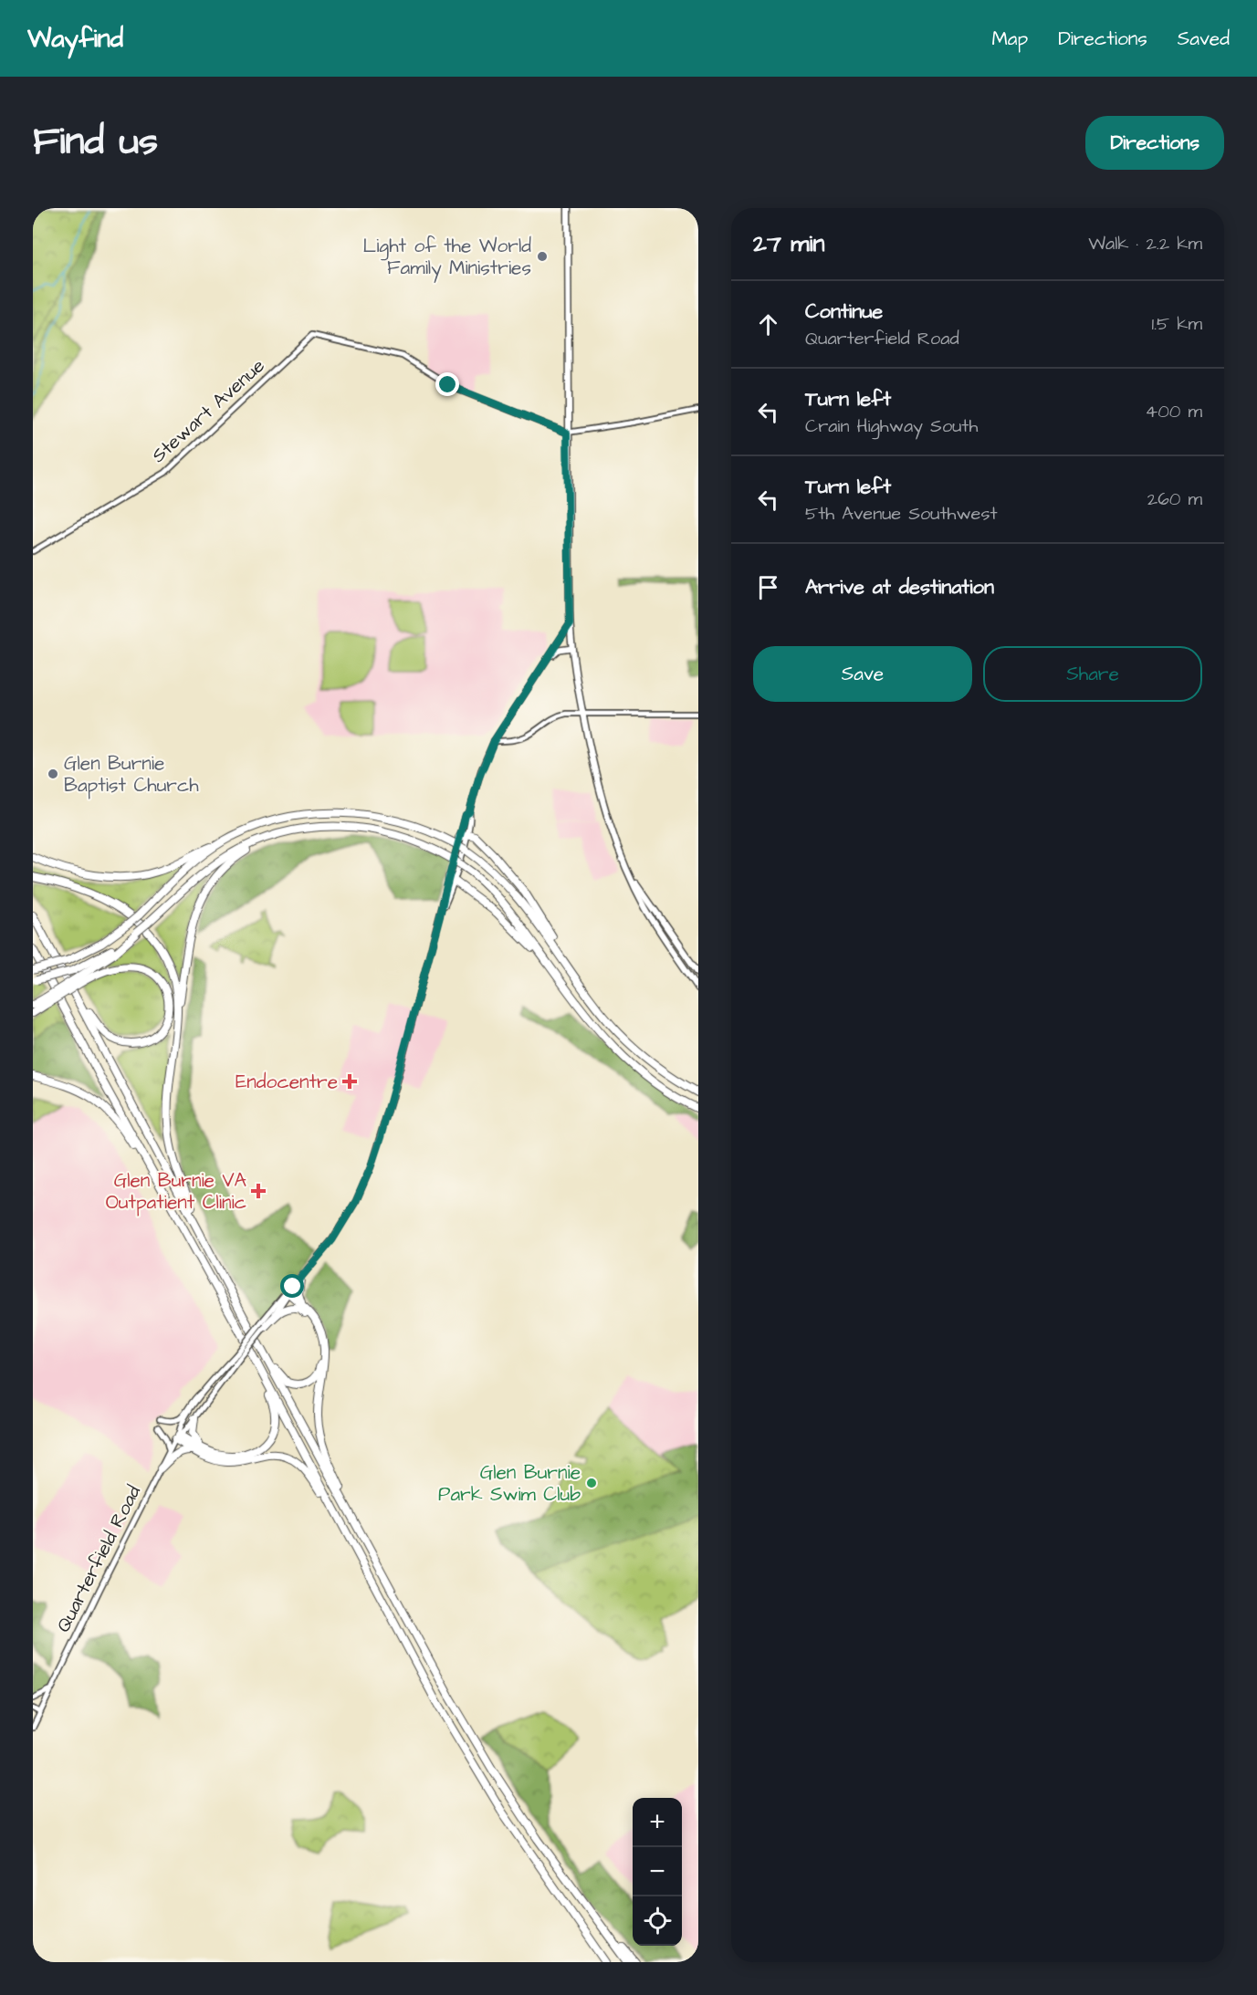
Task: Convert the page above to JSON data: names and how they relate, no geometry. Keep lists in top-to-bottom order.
{
  "streets": {
    "main road": ["Quarterfield Road"],
    "street": ["Stewart Avenue"]
  },
  "places": {
    "other": ["Light of the World Family Ministries", "Glen Burnie Baptist Church", "Glen Burnie Park Swim Club"],
    "health": ["Endocentre", "Glen Burnie VA Outpatient Clinic"]
  },
  "page": {
    "header": "Wayfind",
    "nav": ["Map", "Directions", "Saved"],
    "title": "Find us",
    "buttons": [
      "Directions",
      ["Save", "Share"]
    ],
    "heading": ["27 min", "Walk · 2.2 km"],
    "list": [
      ["Continue", "Quarterfield Road", "1.5 km"],
      ["Turn left", "Crain Highway South", "400 m"],
      ["Turn left", "5th Avenue Southwest", "260 m"],
      "Arrive at destination"
    ],
    "map_buttons": ["+", "−"]
  }
}
